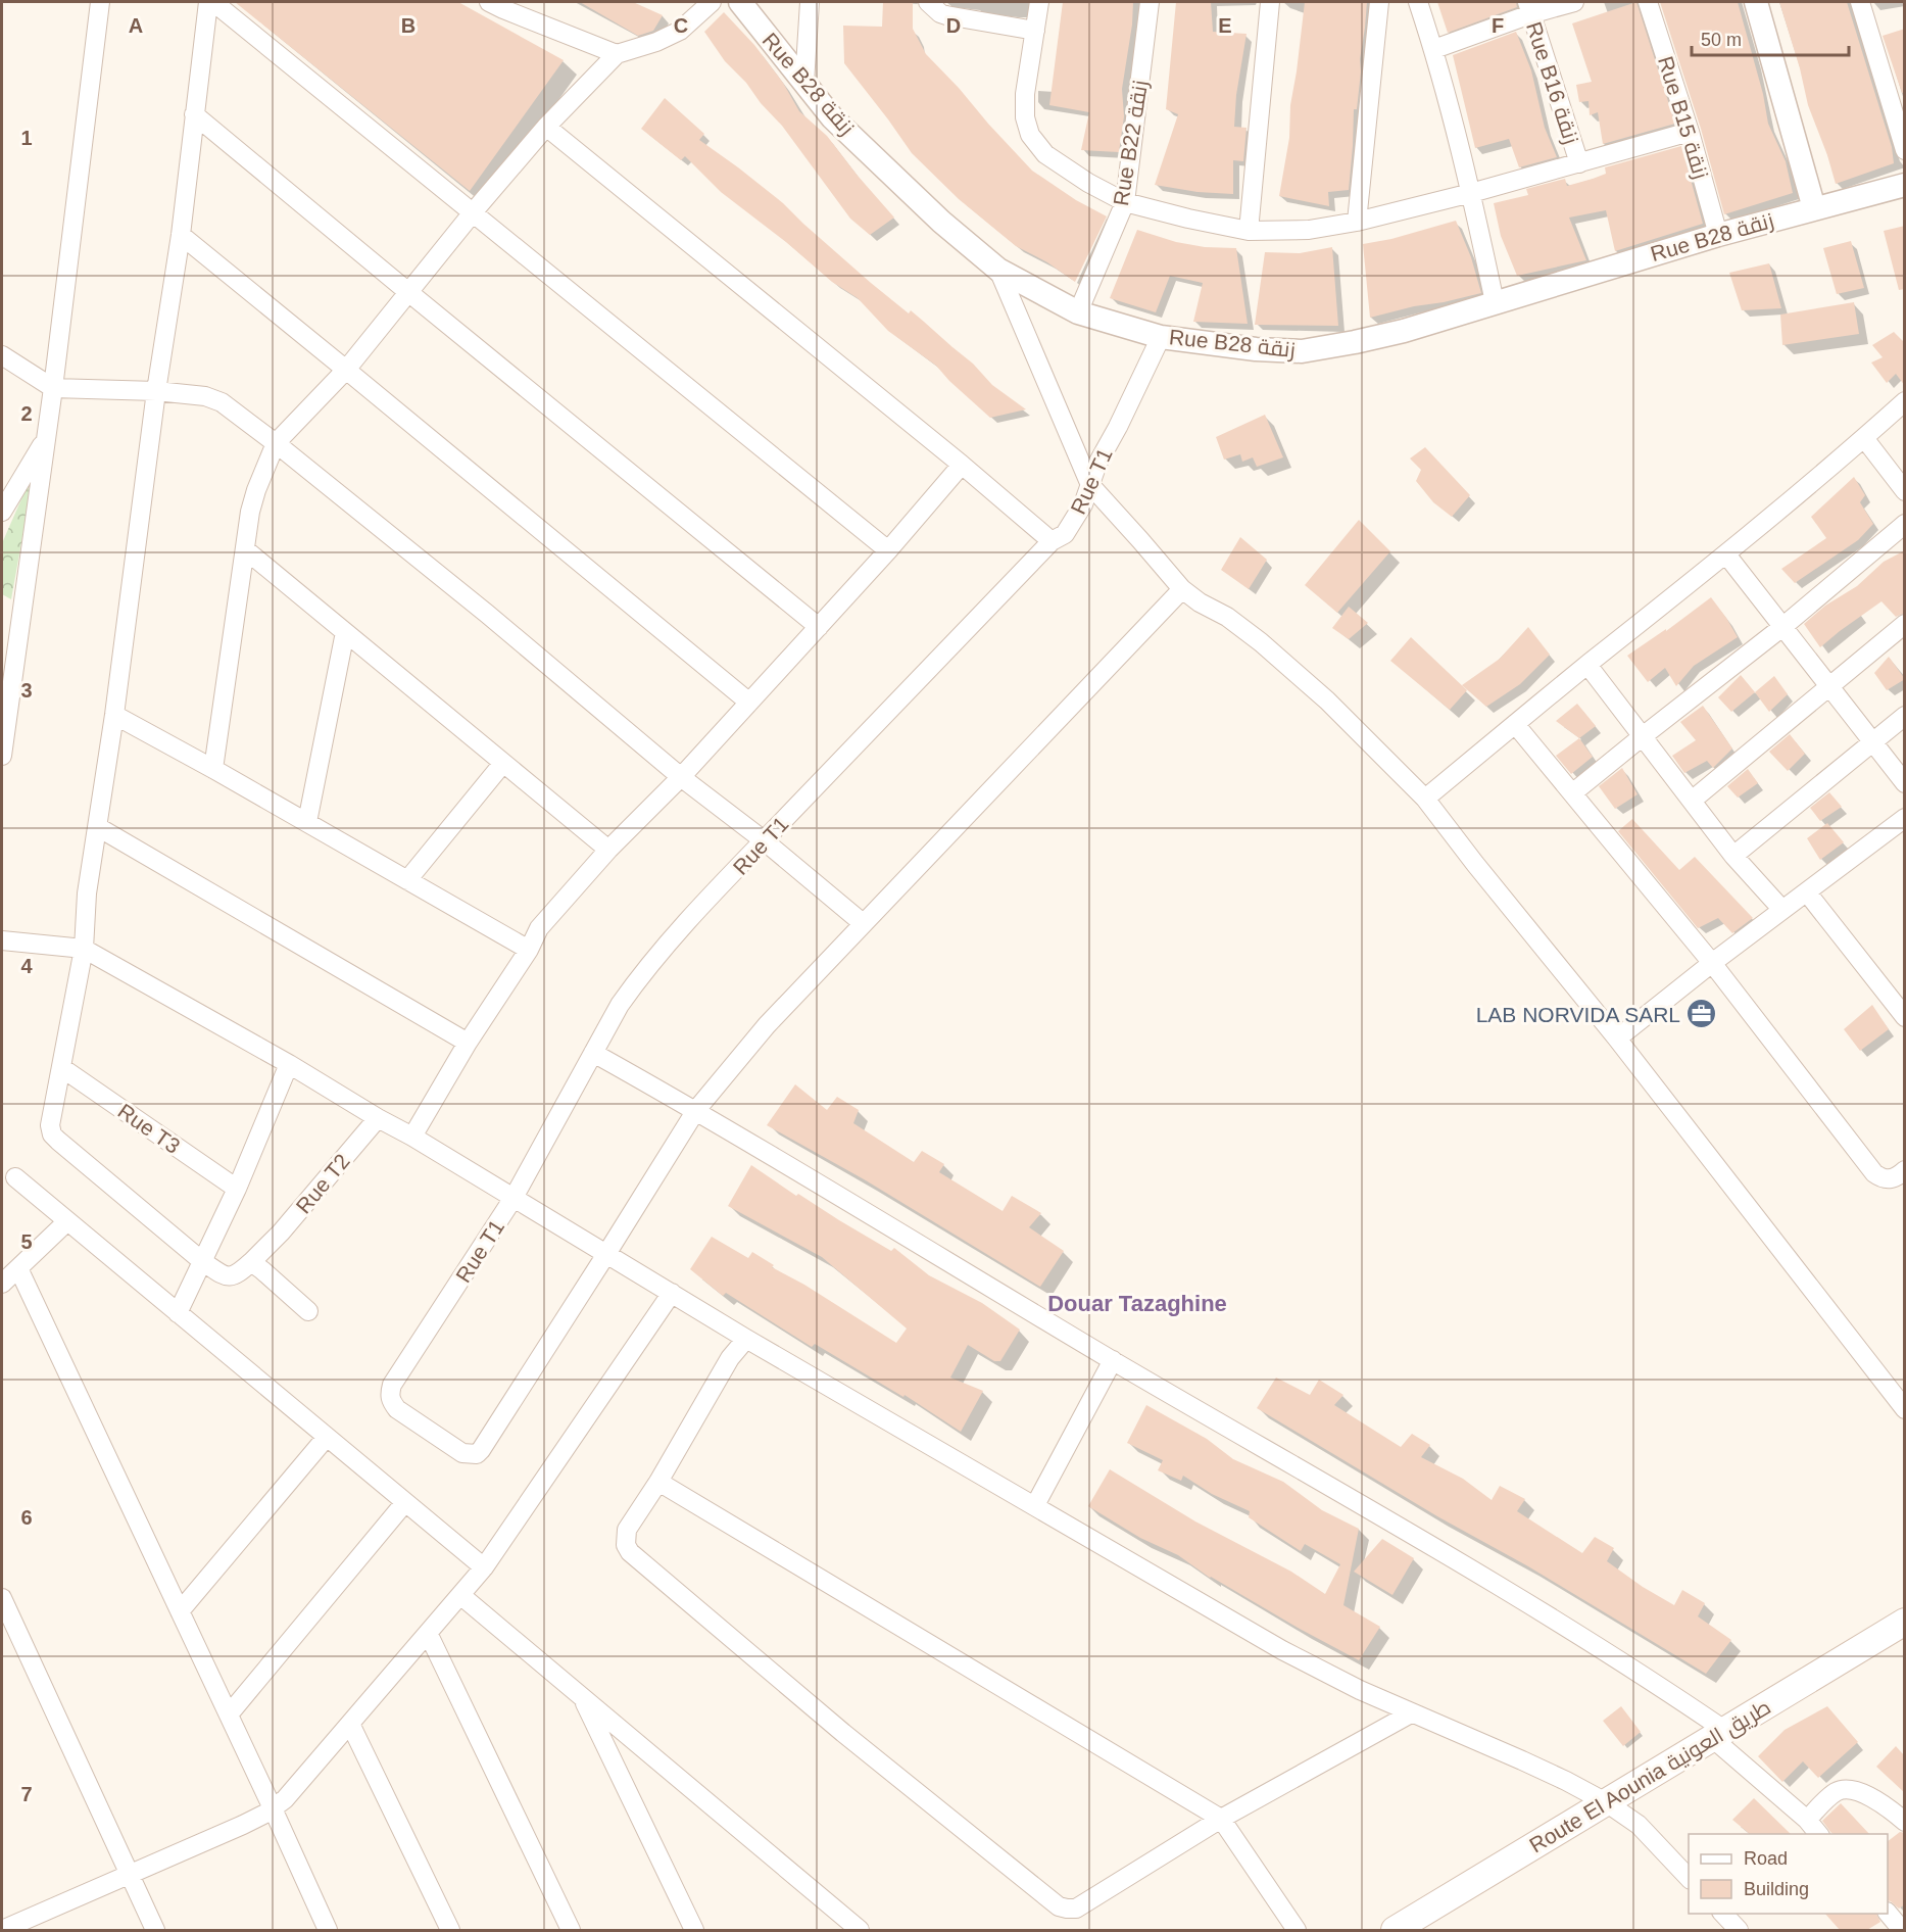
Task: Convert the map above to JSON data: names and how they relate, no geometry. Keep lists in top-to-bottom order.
{
  "streets": {
    "main road": ["Route El Aounia طريق العونية"],
    "street": [
      "Rue B16 زنقة",
      "Rue B28 زنقة",
      "Rue B15 زنقة",
      "Rue B22 زنقة",
      "Rue T1",
      "Rue T3",
      "Rue T2"
    ]
  },
  "crossings": [
    ["Rue B28 زنقة", "Rue B15 زنقة"],
    ["Rue B28 زنقة", "Rue B22 زنقة"],
    ["Rue B28 زنقة", "Rue T1"]
  ],
  "districts": ["Douar Tazaghine"],
  "places": {
    "office": ["LAB NORVIDA SARL"]
  },
  "legend": ["Road", "Building"],
  "scale_bar": "50 m",
  "grid": {
    "columns": [
      "A",
      "B",
      "C",
      "D",
      "E",
      "F"
    ],
    "rows": [
      "1",
      "2",
      "3",
      "4",
      "5",
      "6",
      "7"
    ]
  }
}
